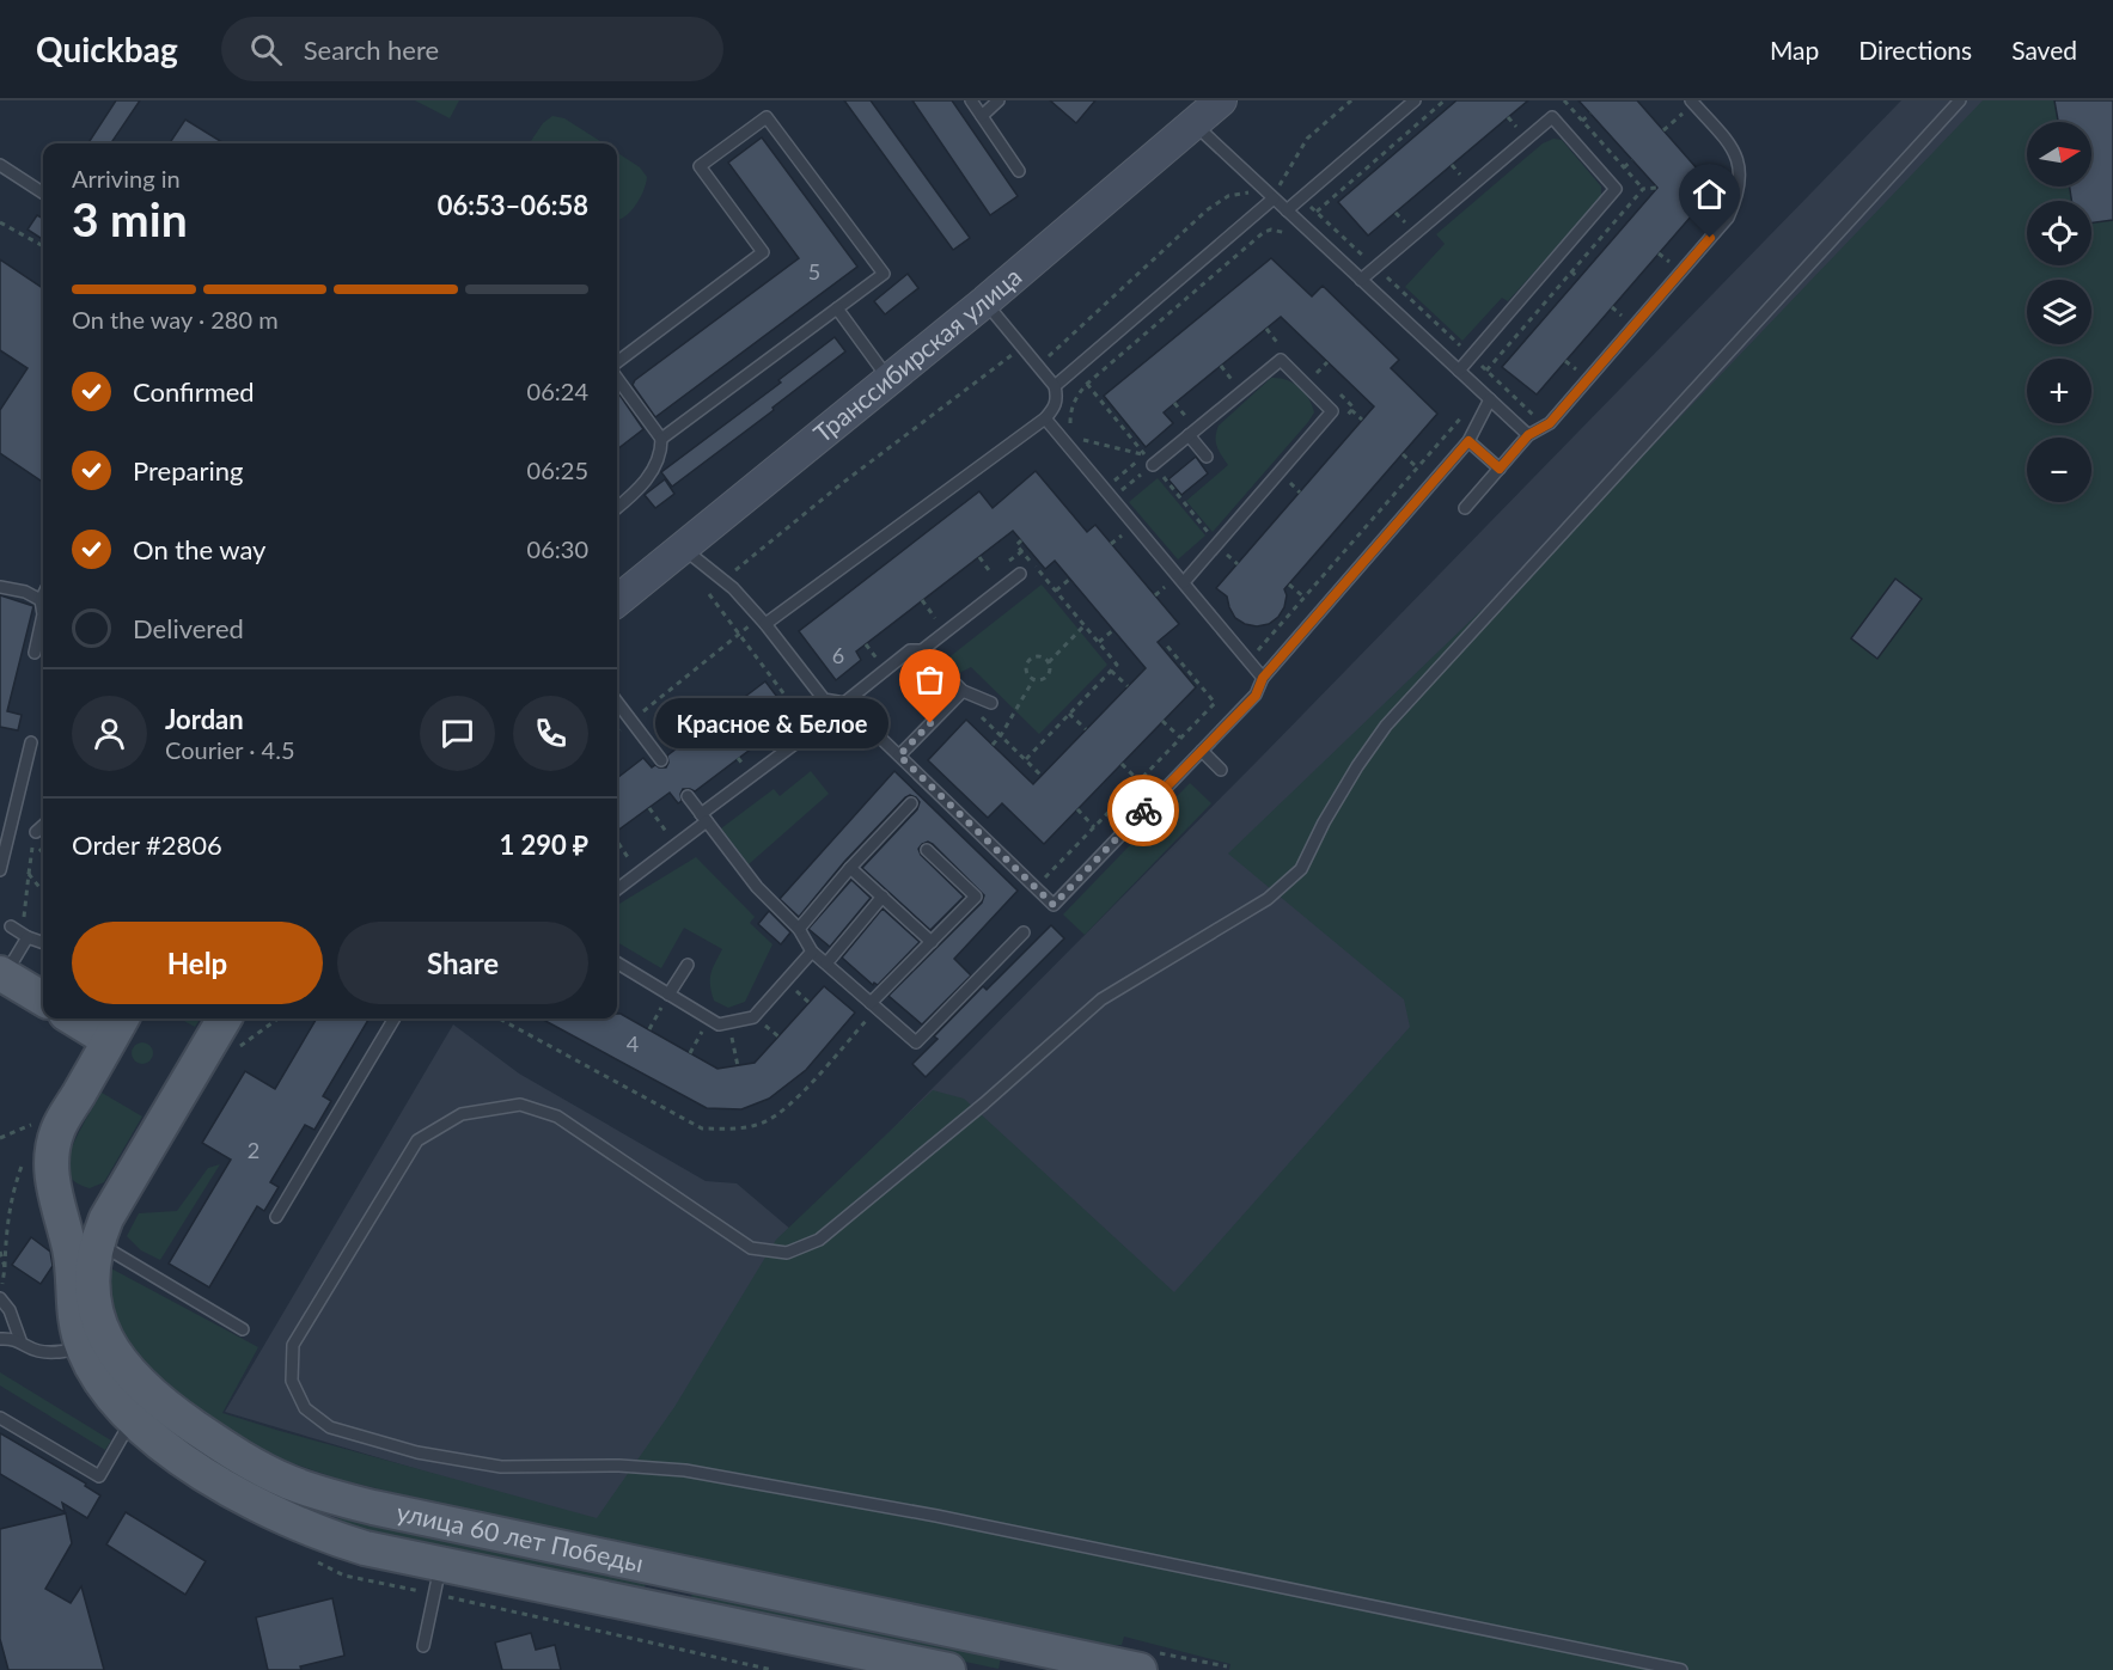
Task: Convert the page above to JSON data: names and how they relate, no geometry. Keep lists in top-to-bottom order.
{
  "streets": {
    "main road": ["Транссибирская улица", "улица 60 лет Победы"]
  },
  "places": ["Красное & Белое"],
  "house_numbers": [
    "5",
    "6",
    "4",
    "2"
  ],
  "north": "right",
  "page": {
    "header": "Quickbag",
    "search": "Search here",
    "nav": ["Map", "Directions", "Saved"],
    "map_buttons": ["+", "−"],
    "heading": ["3 min", "Arriving in", "06:53–06:58"],
    "panel": [
      "Jordan",
      "Courier · 4.5",
      "Order #2806",
      "1 290 ₽"
    ],
    "bar": "On the way · 280 m",
    "list": [
      ["Confirmed", "06:24"],
      ["Preparing", "06:25"],
      ["On the way", "06:30"],
      "Delivered"
    ],
    "bubble": "Красное & Белое",
    "buttons": ["Help", "Share"]
  }
}
